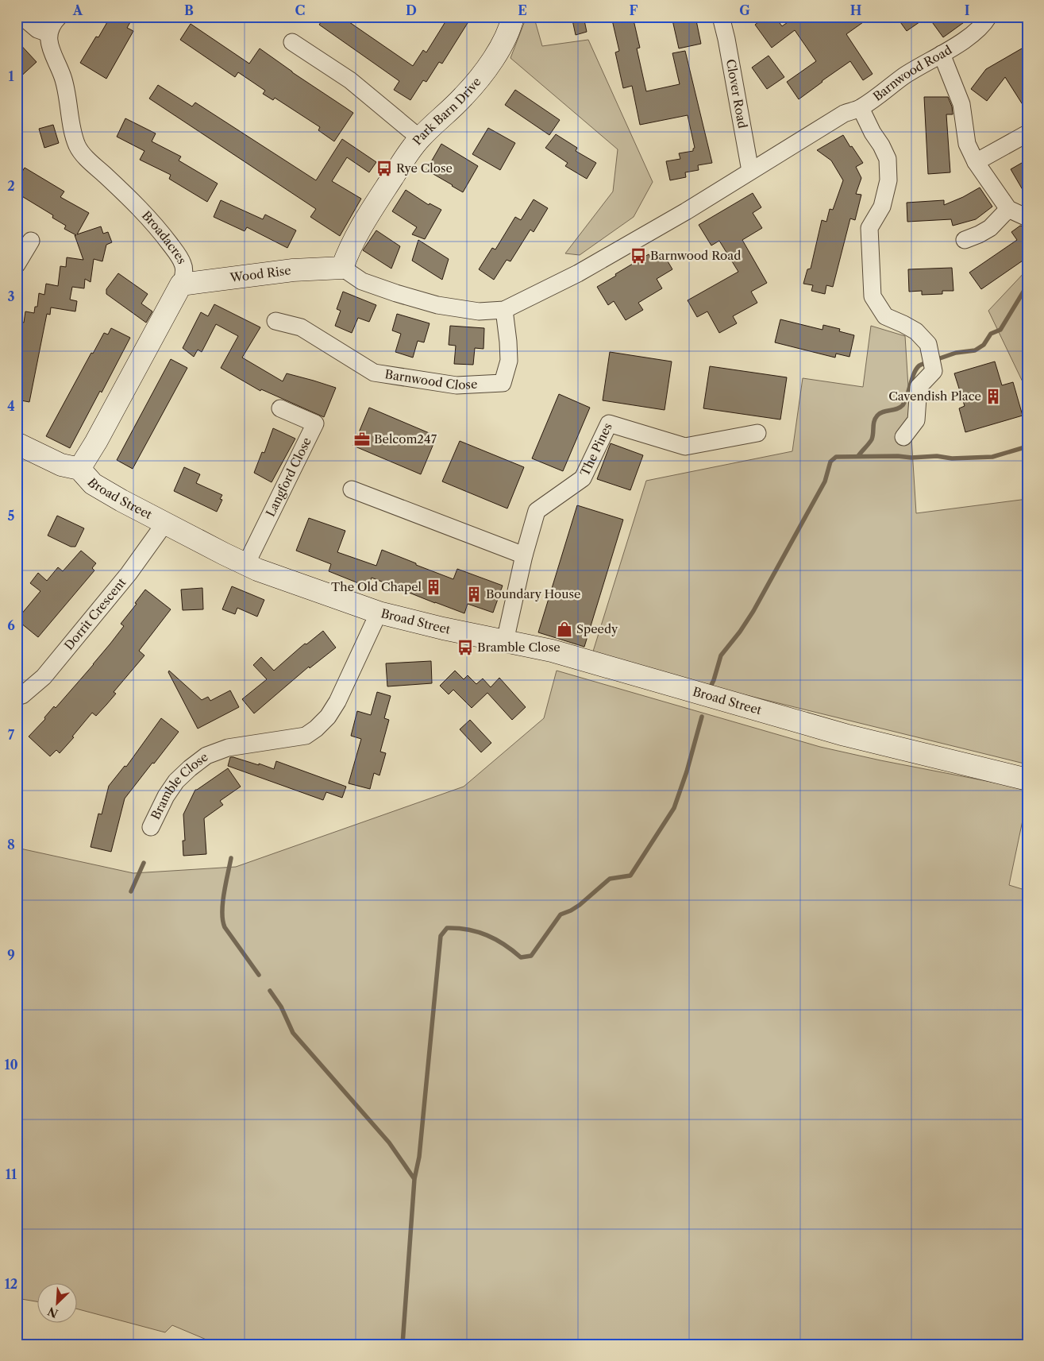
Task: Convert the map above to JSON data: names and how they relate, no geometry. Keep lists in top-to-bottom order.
{
  "streets": {
    "street": [
      "Barnwood Road",
      "Clover Road",
      "Park Barn Drive",
      "Broadacres",
      "Wood Rise",
      "Barnwood Close",
      "The Pines",
      "Langford Close",
      "Broad Street",
      "Dorrit Crescent",
      "Bramble Close"
    ]
  },
  "crossings": [
    ["Barnwood Road", "Clover Road"],
    ["Barnwood Road", "Park Barn Drive"],
    ["Barnwood Road", "Wood Rise"],
    ["Barnwood Road", "Barnwood Close"],
    ["Park Barn Drive", "Wood Rise"],
    ["Broadacres", "Wood Rise"],
    ["Broadacres", "Broad Street"],
    ["The Pines", "Broad Street"],
    ["Langford Close", "Broad Street"],
    ["Broad Street", "Dorrit Crescent"],
    ["Broad Street", "Bramble Close"]
  ],
  "places": {
    "bus stop": ["Rye Close", "Barnwood Road", "Bramble Close"],
    "building": ["Cavendish Place", "The Old Chapel", "Boundary House"],
    "office": ["Belcom247"],
    "shop": ["Speedy"]
  },
  "north": "bottom left",
  "grid": {
    "columns": [
      "A",
      "B",
      "C",
      "D",
      "E",
      "F",
      "G",
      "H",
      "I"
    ],
    "rows": [
      "1",
      "2",
      "3",
      "4",
      "5",
      "6",
      "7",
      "8",
      "9",
      "10",
      "11",
      "12"
    ]
  }
}
